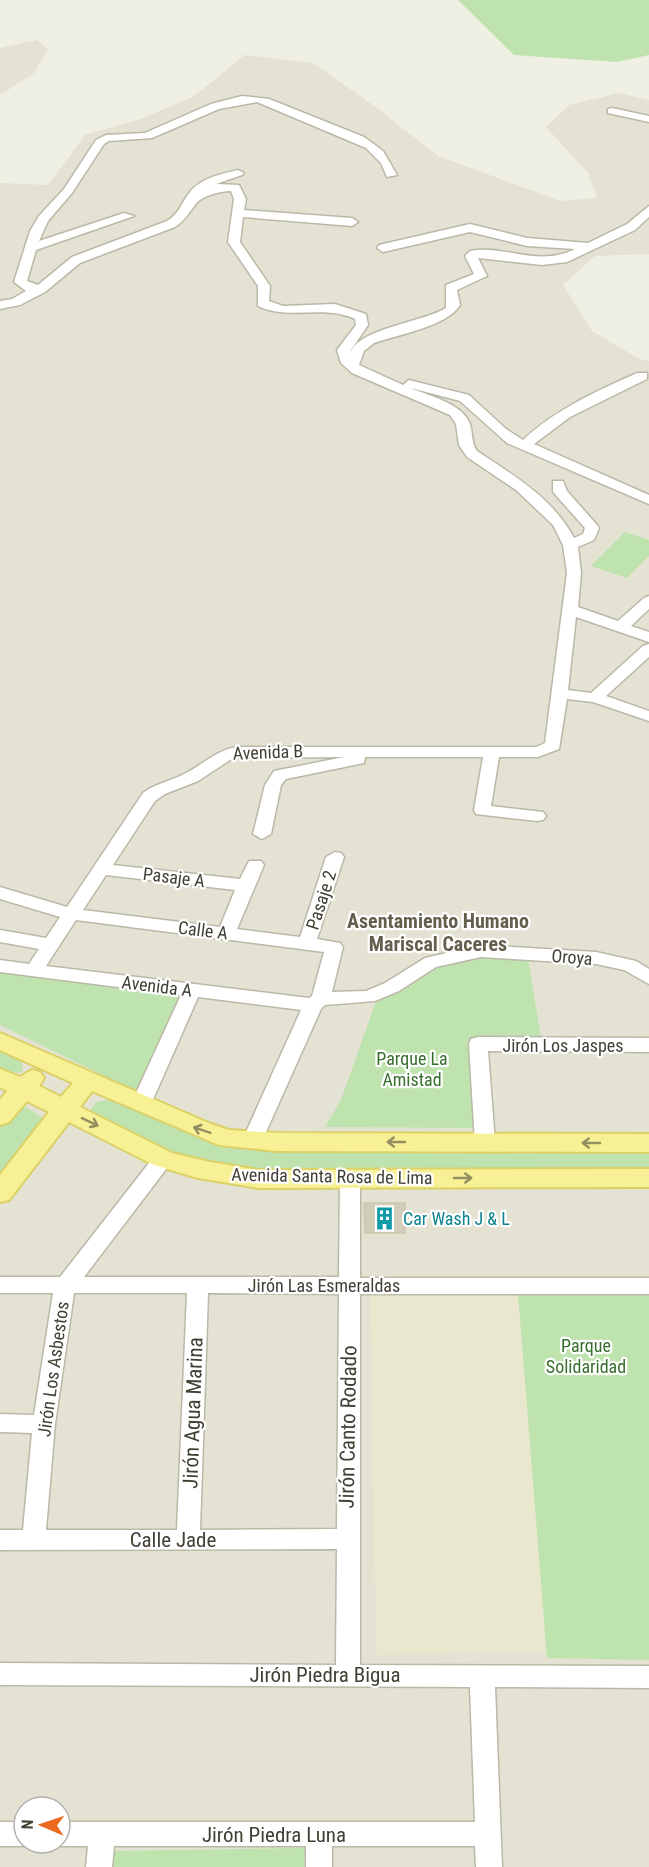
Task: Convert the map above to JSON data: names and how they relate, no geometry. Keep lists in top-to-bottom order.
{
  "streets": {
    "main road": ["Avenida Santa Rosa de Lima"],
    "street": [
      "Avenida B",
      "Pasaje A",
      "Pasaje 2",
      "Calle A",
      "Oroya",
      "Avenida A",
      "Jirón Los Jaspes",
      "Jirón Las Esmeraldas",
      "Jirón Los Asbestos",
      "Jirón Agua Marina",
      "Jirón Canto Rodado",
      "Calle Jade",
      "Jirón Piedra Bigua",
      "Jirón Piedra Luna"
    ]
  },
  "crossings": [
    ["Avenida B", "Pasaje A"],
    ["Avenida B", "Calle A"],
    ["Avenida B", "Avenida A"],
    ["Pasaje 2", "Calle A"],
    ["Calle A", "Oroya"],
    ["Calle A", "Avenida A"],
    ["Oroya", "Avenida A"],
    ["Jirón Los Jaspes", "Avenida Santa Rosa de Lima"],
    ["Avenida Santa Rosa de Lima", "Jirón Los Asbestos"],
    ["Avenida Santa Rosa de Lima", "Jirón Canto Rodado"],
    ["Jirón Las Esmeraldas", "Jirón Los Asbestos"],
    ["Jirón Las Esmeraldas", "Jirón Agua Marina"],
    ["Jirón Las Esmeraldas", "Jirón Canto Rodado"],
    ["Jirón Los Asbestos", "Calle Jade"],
    ["Jirón Agua Marina", "Calle Jade"],
    ["Jirón Canto Rodado", "Calle Jade"],
    ["Jirón Canto Rodado", "Jirón Piedra Bigua"]
  ],
  "districts": ["Asentamiento Humano Mariscal Caceres"],
  "parks": ["Parque La Amistad", "Parque Solidaridad"],
  "places": {
    "building": ["Car Wash J & L"]
  },
  "north": "left"
}
